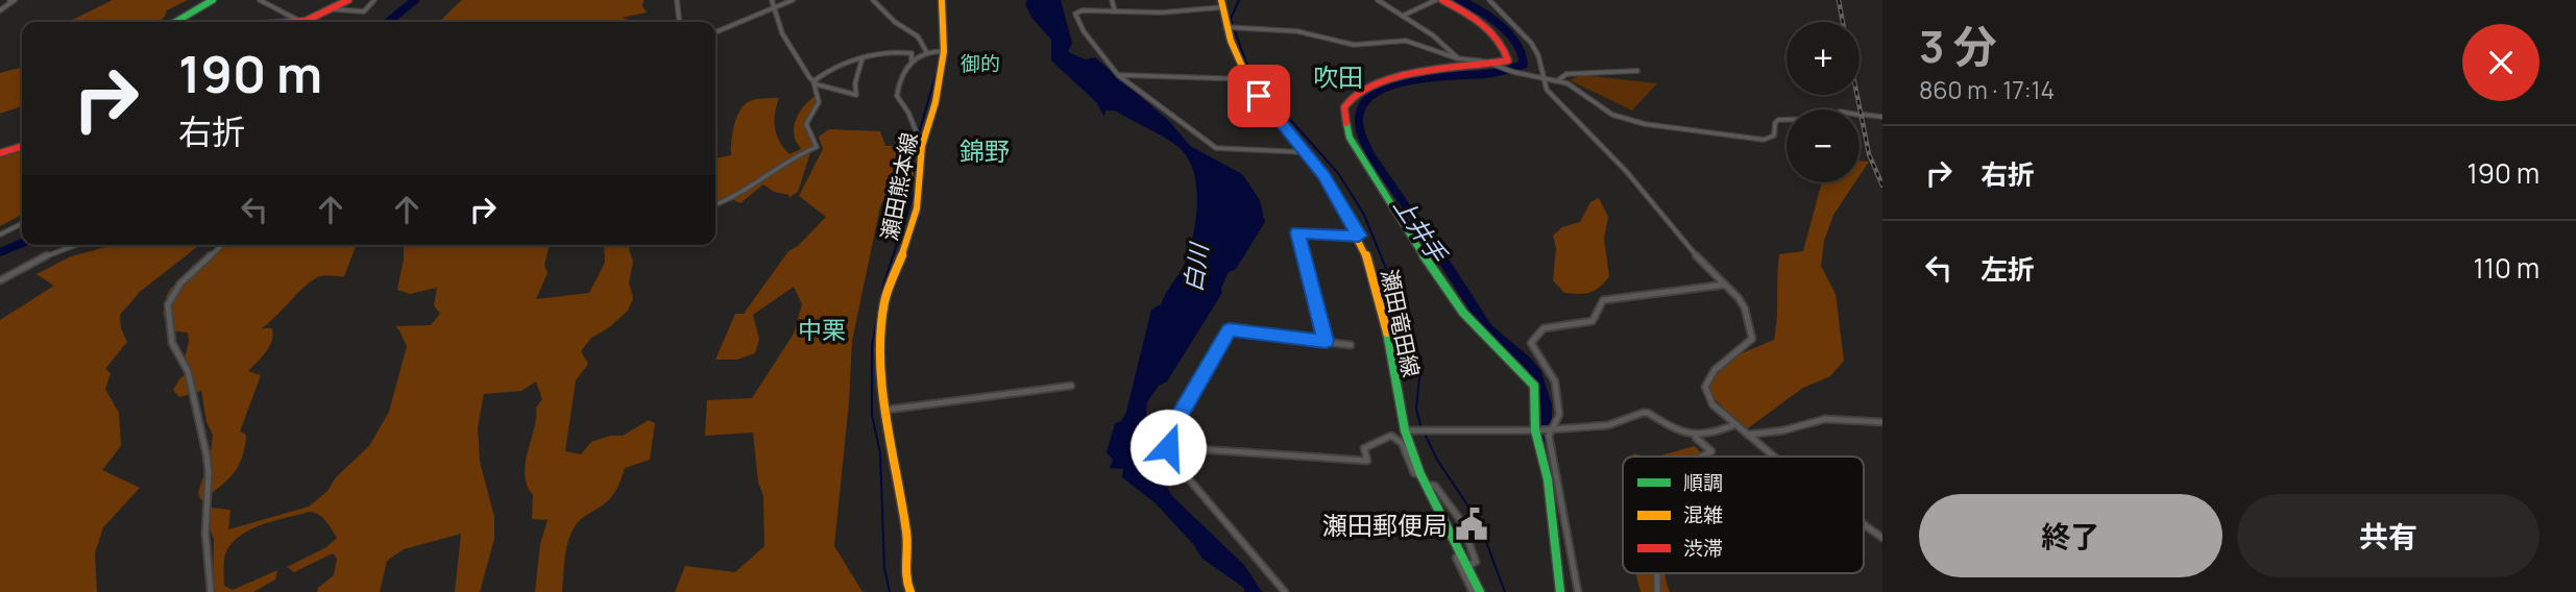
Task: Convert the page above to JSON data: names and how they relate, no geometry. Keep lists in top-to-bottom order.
{
  "streets": {
    "main road": ["瀬田熊本線", "瀬田竜田線"]
  },
  "districts": [
    "御的",
    "吹田",
    "錦野",
    "中栗"
  ],
  "water": ["上井手", "白川"],
  "places": {
    "public building": ["瀬田郵便局"]
  },
  "legend": ["順調", "混雑", "渋滞"],
  "page": {
    "heading": ["3 分", "860 m · 17:14"],
    "map_buttons": ["+", "−"],
    "turn": ["190 m", "右折"],
    "list": [
      {
        "name": "右折",
        "value": "190 m"
      },
      {
        "name": "左折",
        "value": "110 m"
      }
    ],
    "buttons": ["終了", "共有"]
  }
}
